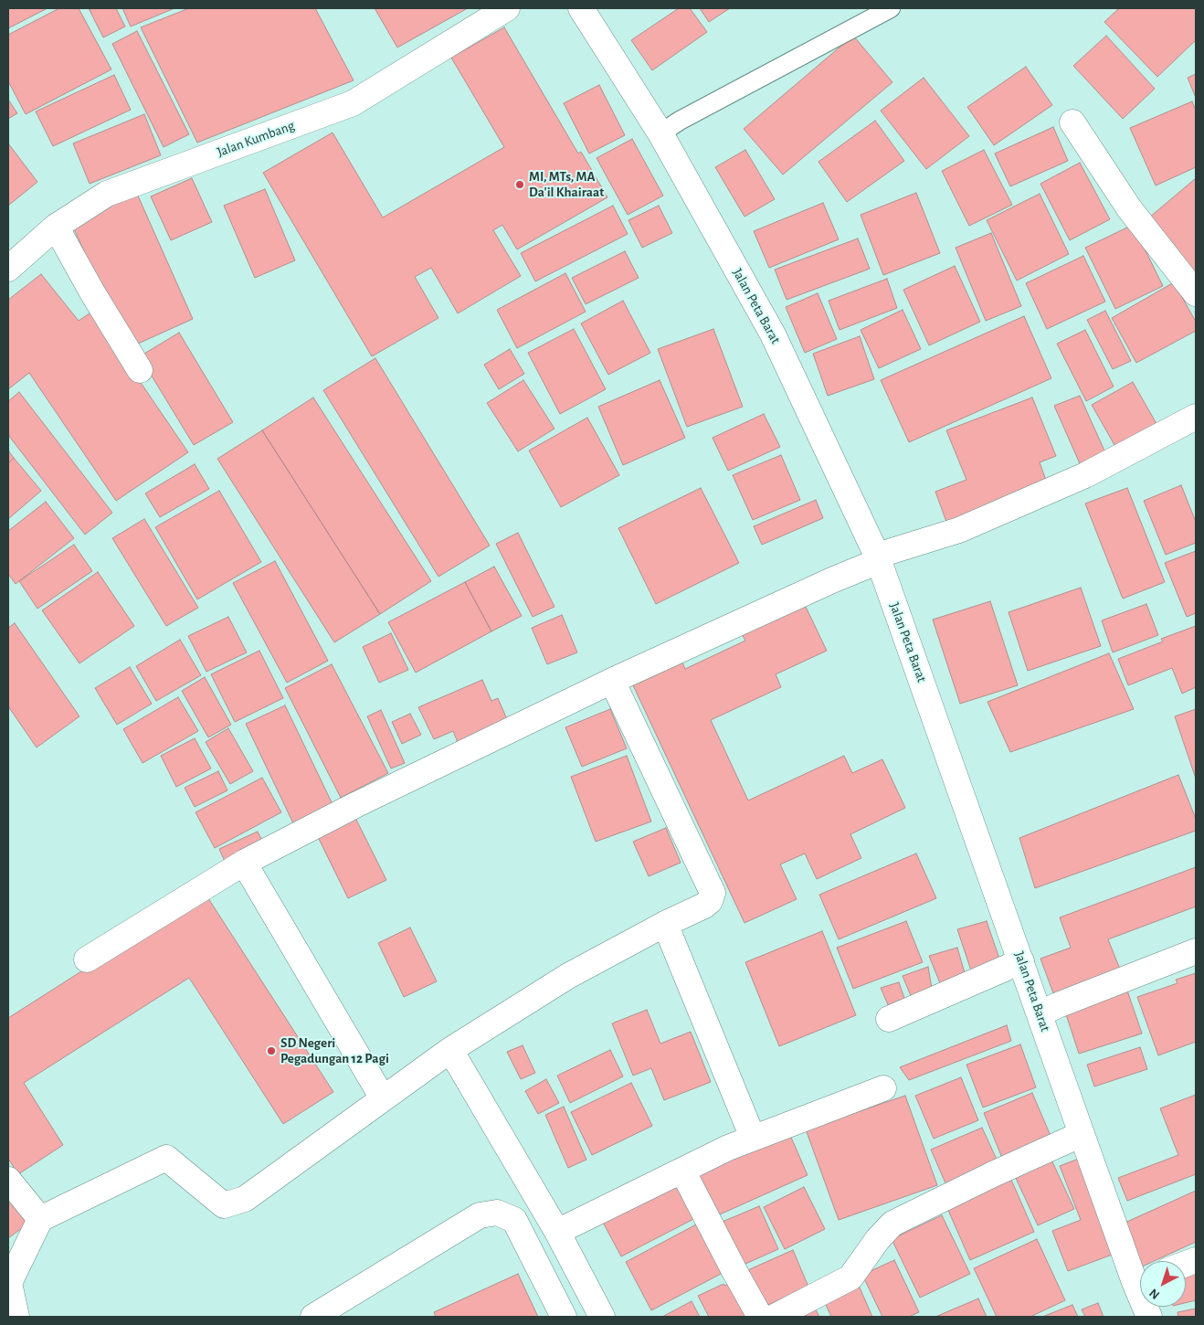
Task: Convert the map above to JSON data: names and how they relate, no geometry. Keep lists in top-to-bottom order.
{
  "streets": {
    "street": ["Jalan Kumbang", "Jalan Peta Barat"]
  },
  "places": ["MI, MTs, MA Da'il Khairaat", "SD Negeri Pegadungan 12 Pagi"],
  "north": "bottom left"
}
